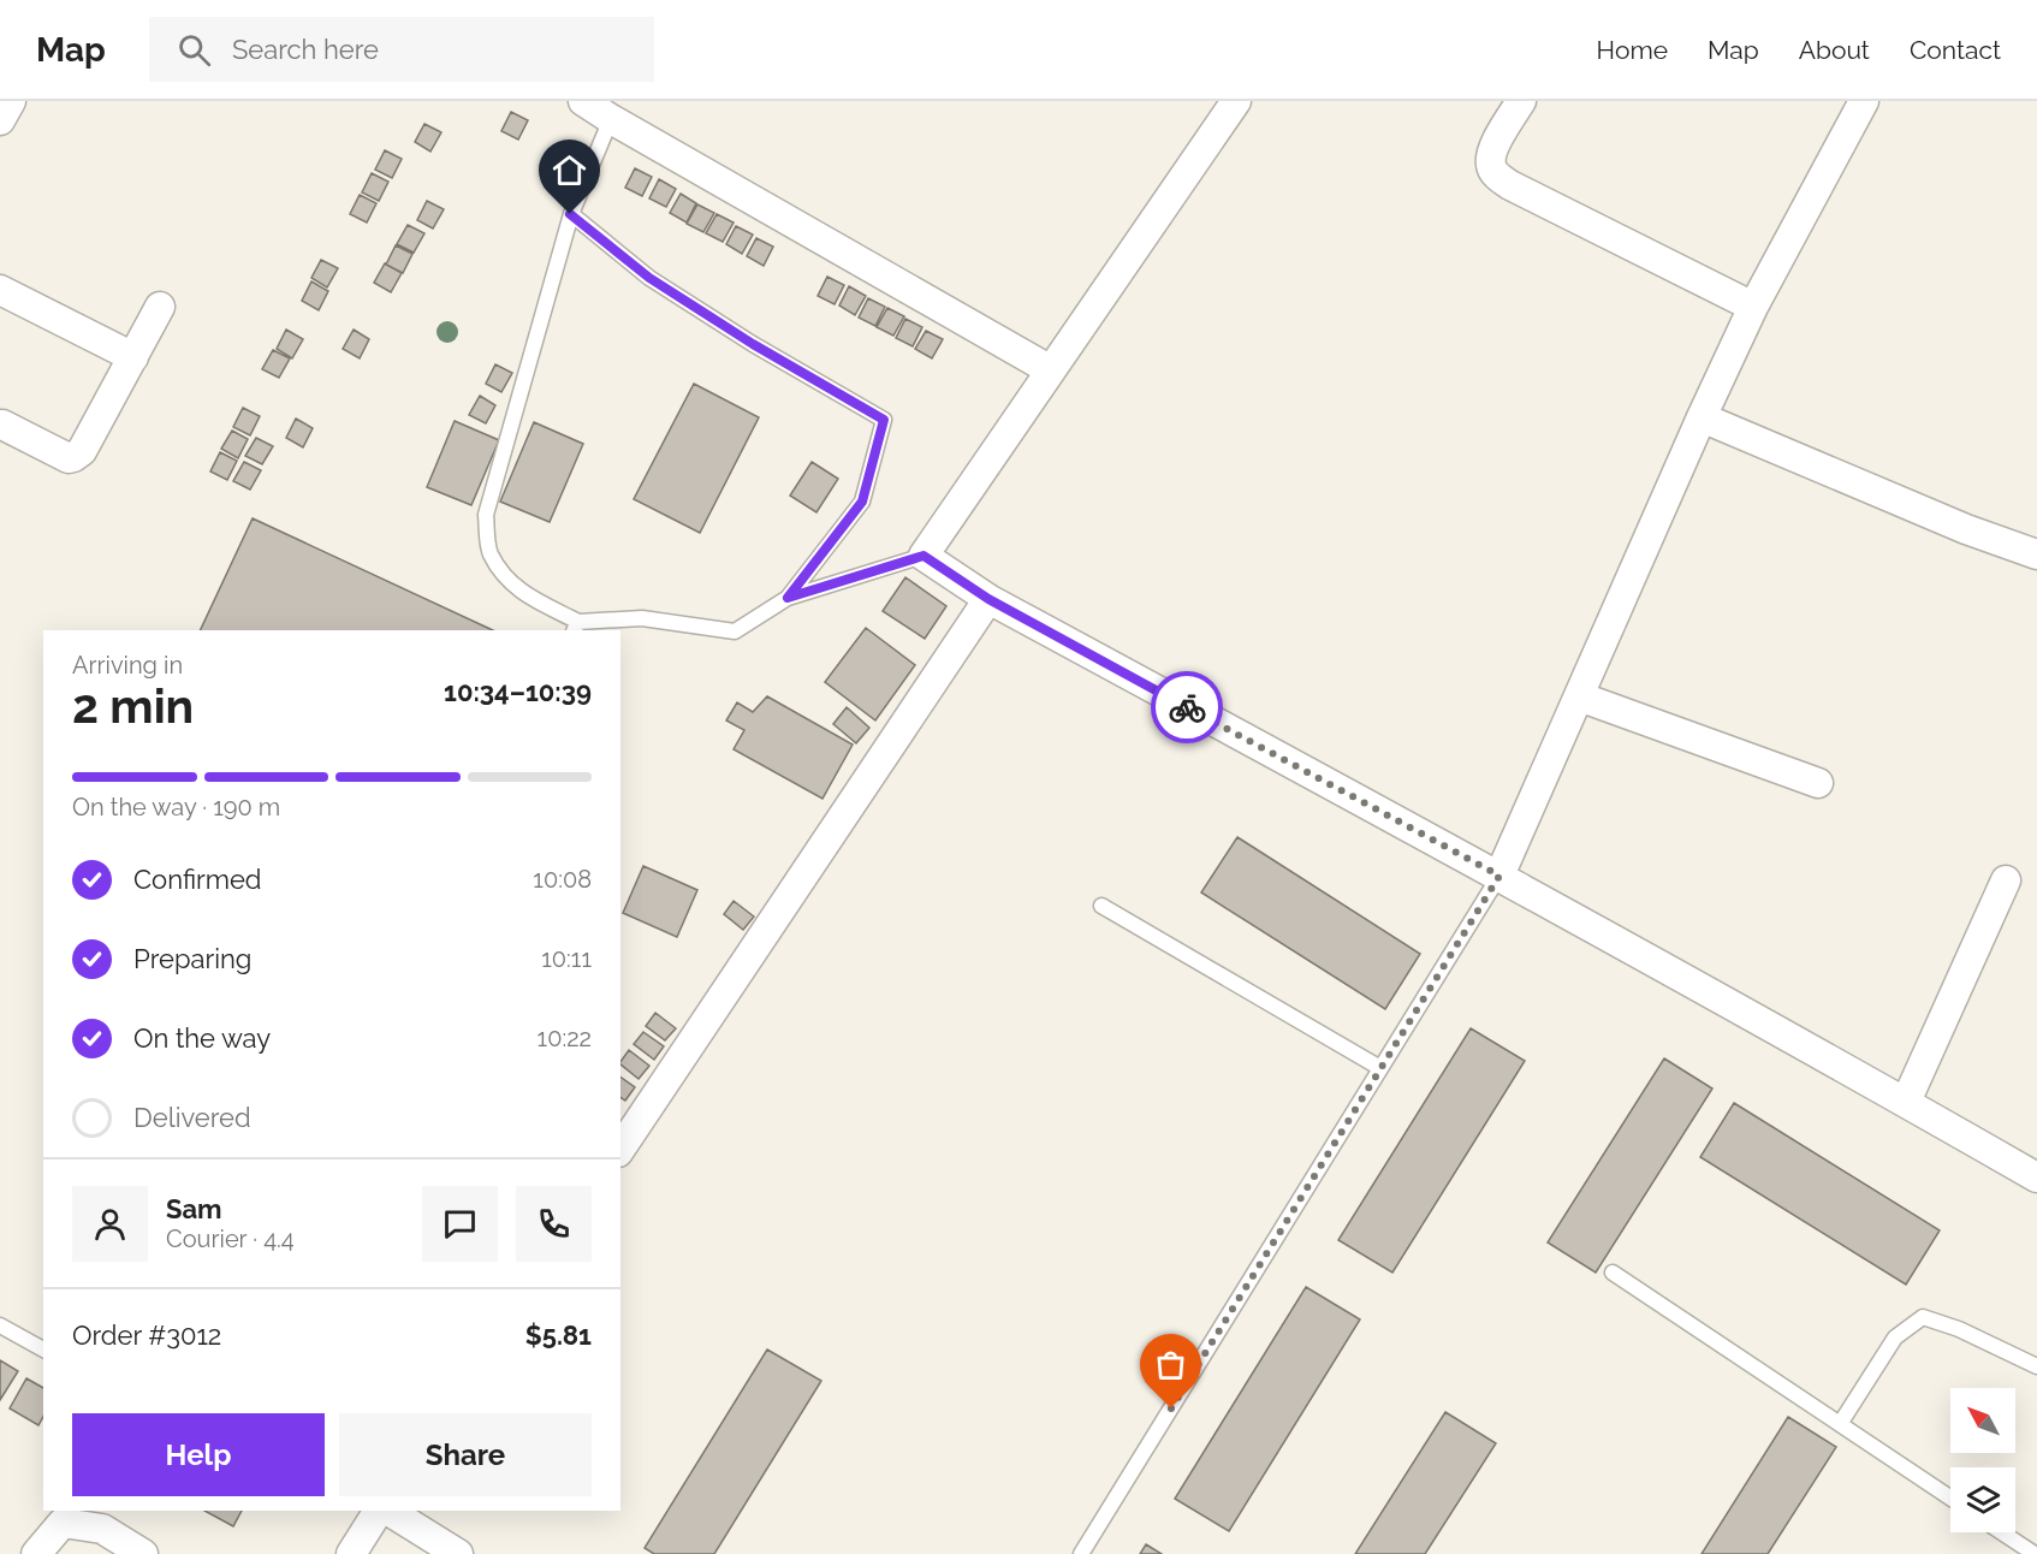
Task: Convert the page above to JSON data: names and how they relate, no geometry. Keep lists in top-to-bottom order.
{
  "north": "top left",
  "page": {
    "header": "Map",
    "search": "Search here",
    "nav": [
      "Home",
      "Map",
      "About",
      "Contact"
    ],
    "heading": ["2 min", "Arriving in", "10:34–10:39"],
    "panel": [
      "Sam",
      "Courier · 4.4",
      "Order #3012",
      "$5.81"
    ],
    "bar": "On the way · 190 m",
    "list": [
      ["Confirmed", "10:08"],
      ["Preparing", "10:11"],
      ["On the way", "10:22"],
      "Delivered"
    ],
    "buttons": ["Help", "Share"]
  }
}
